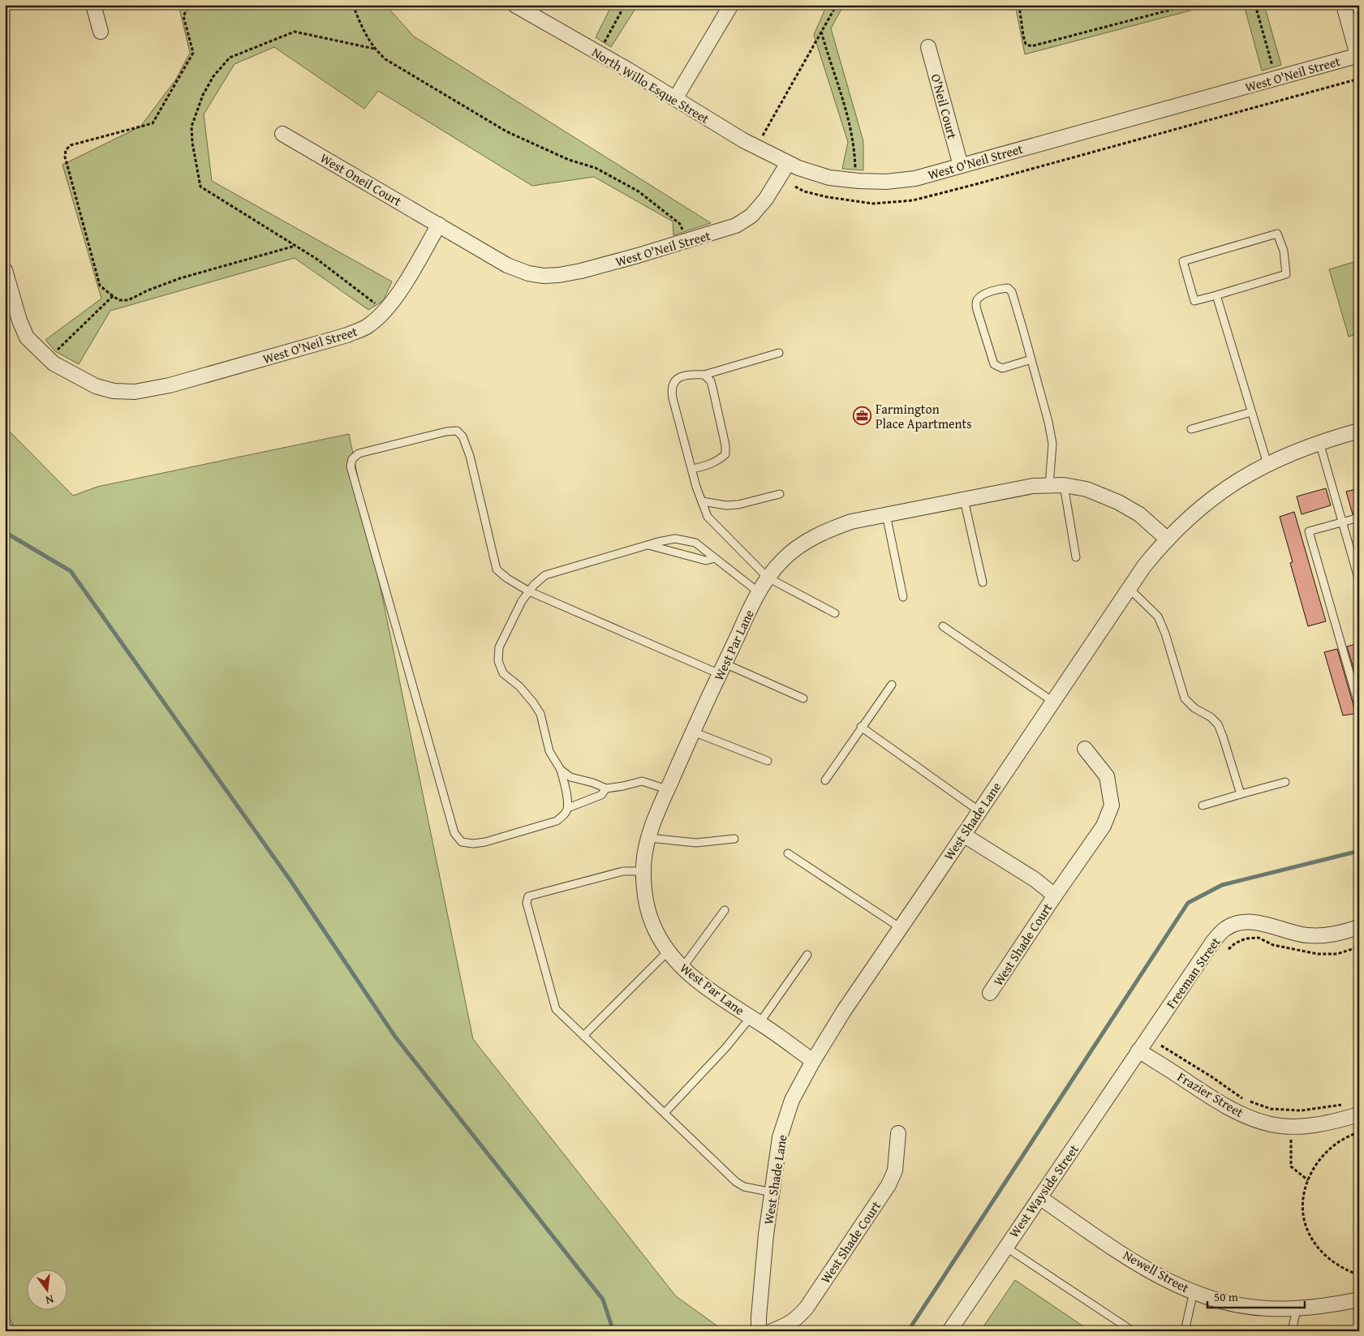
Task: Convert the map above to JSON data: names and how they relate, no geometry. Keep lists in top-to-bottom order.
{
  "streets": {
    "street": [
      "West O'Neil Street",
      "North Willo Esque Street",
      "O'Neil Court",
      "West Oneil Court",
      "West Par Lane",
      "West Shade Lane",
      "West Shade Court",
      "Freeman Street",
      "Frazier Street",
      "West Wayside Street",
      "Newell Street"
    ]
  },
  "crossings": [
    ["West O'Neil Street", "North Willo Esque Street"],
    ["West O'Neil Street", "O'Neil Court"],
    ["West O'Neil Street", "West Oneil Court"],
    ["West Par Lane", "West Shade Lane"],
    ["West Shade Lane", "West Shade Court"],
    ["Freeman Street", "Frazier Street"],
    ["Freeman Street", "West Wayside Street"],
    ["Frazier Street", "West Wayside Street"],
    ["West Wayside Street", "Newell Street"]
  ],
  "places": {
    "office": ["Farmington Place Apartments"]
  },
  "scale_bar": "50 m",
  "north": "bottom"
}
